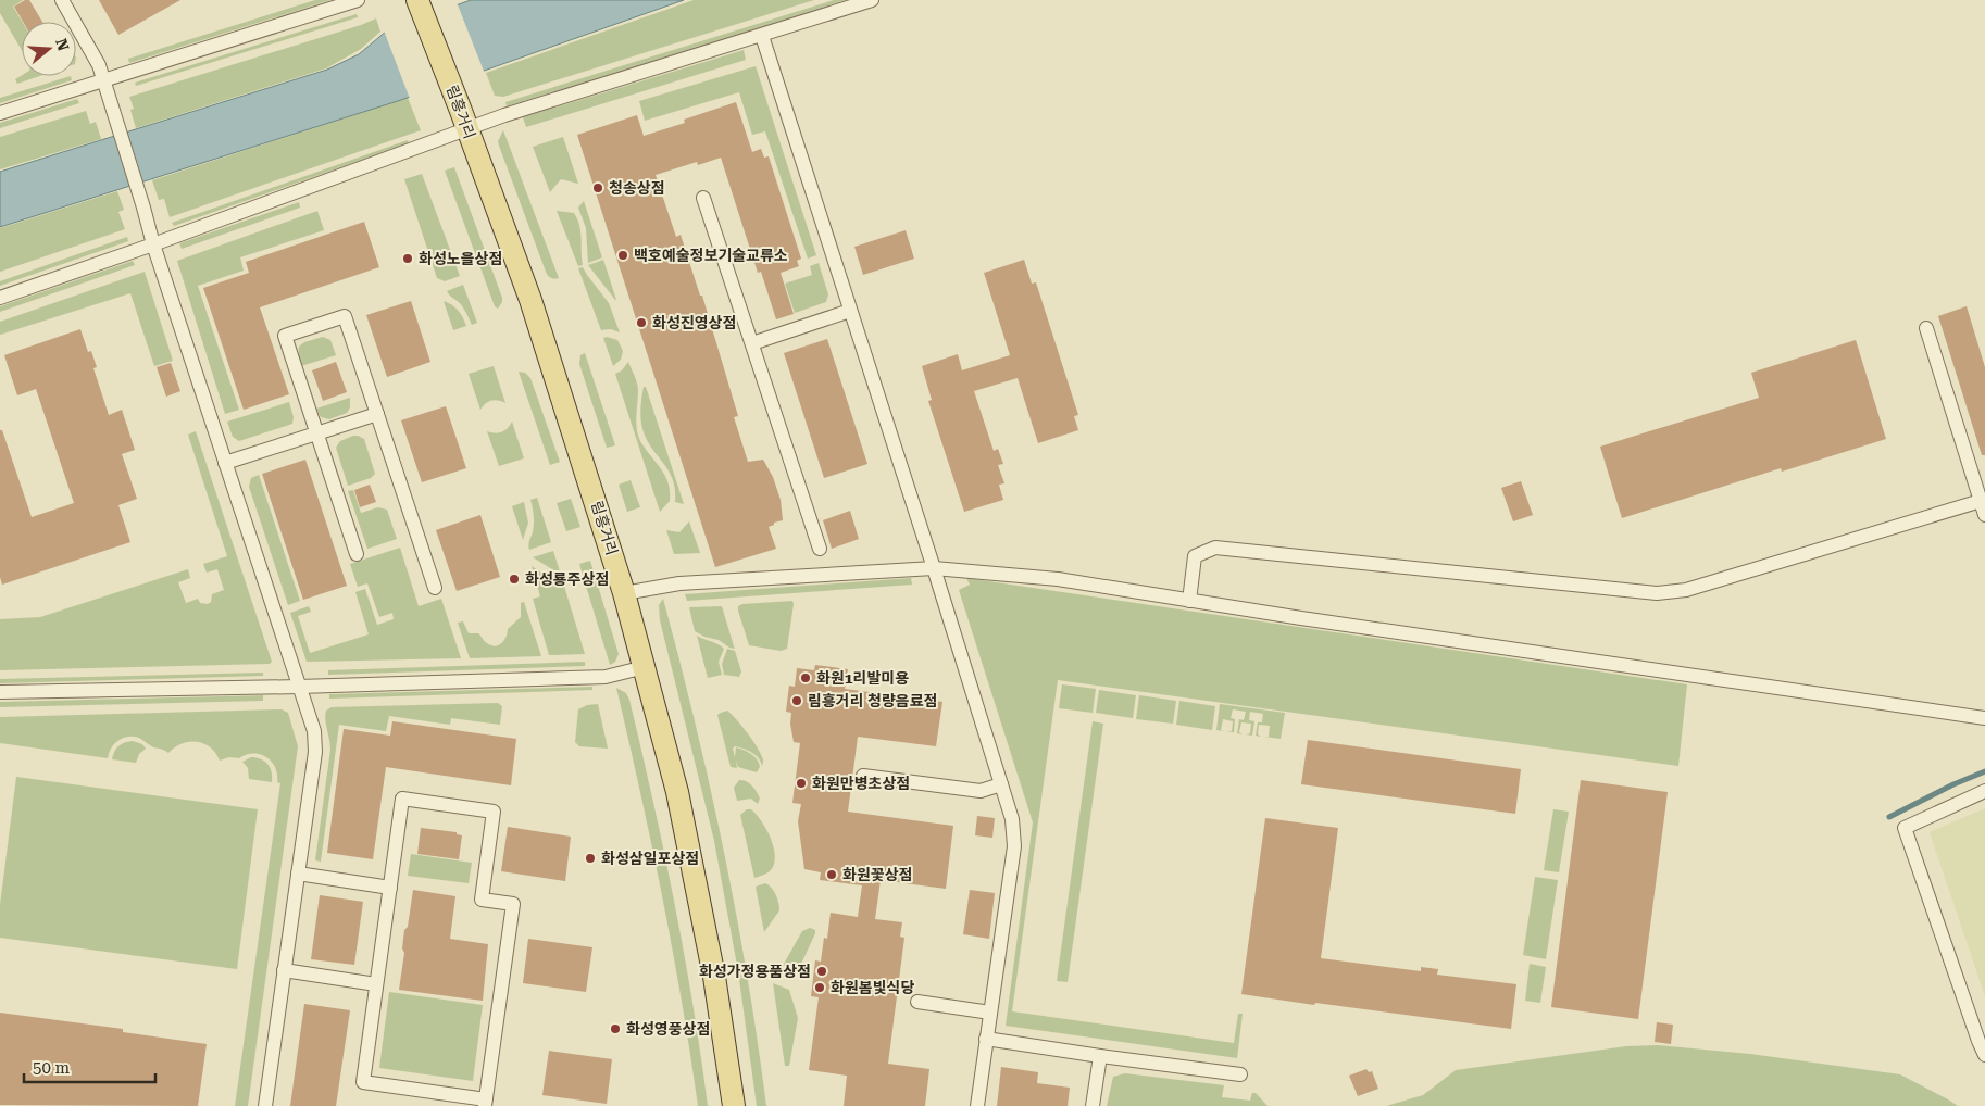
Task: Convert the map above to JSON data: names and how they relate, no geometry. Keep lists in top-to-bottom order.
{
  "streets": {
    "main road": ["림흥거리"]
  },
  "places": [
    "청송상점",
    "백호예술정보기술교류소",
    "화성노을상점",
    "화성진영상점",
    "화성룡주상점",
    "화원1리발미용",
    "림흥거리 청량음료점",
    "화원만병초상점",
    "화성삼일포상점",
    "화원꽃상점",
    "화성가정용품상점",
    "화원봄빛식당",
    "화성영풍상점"
  ],
  "scale_bar": "50 m",
  "north": "right"
}
